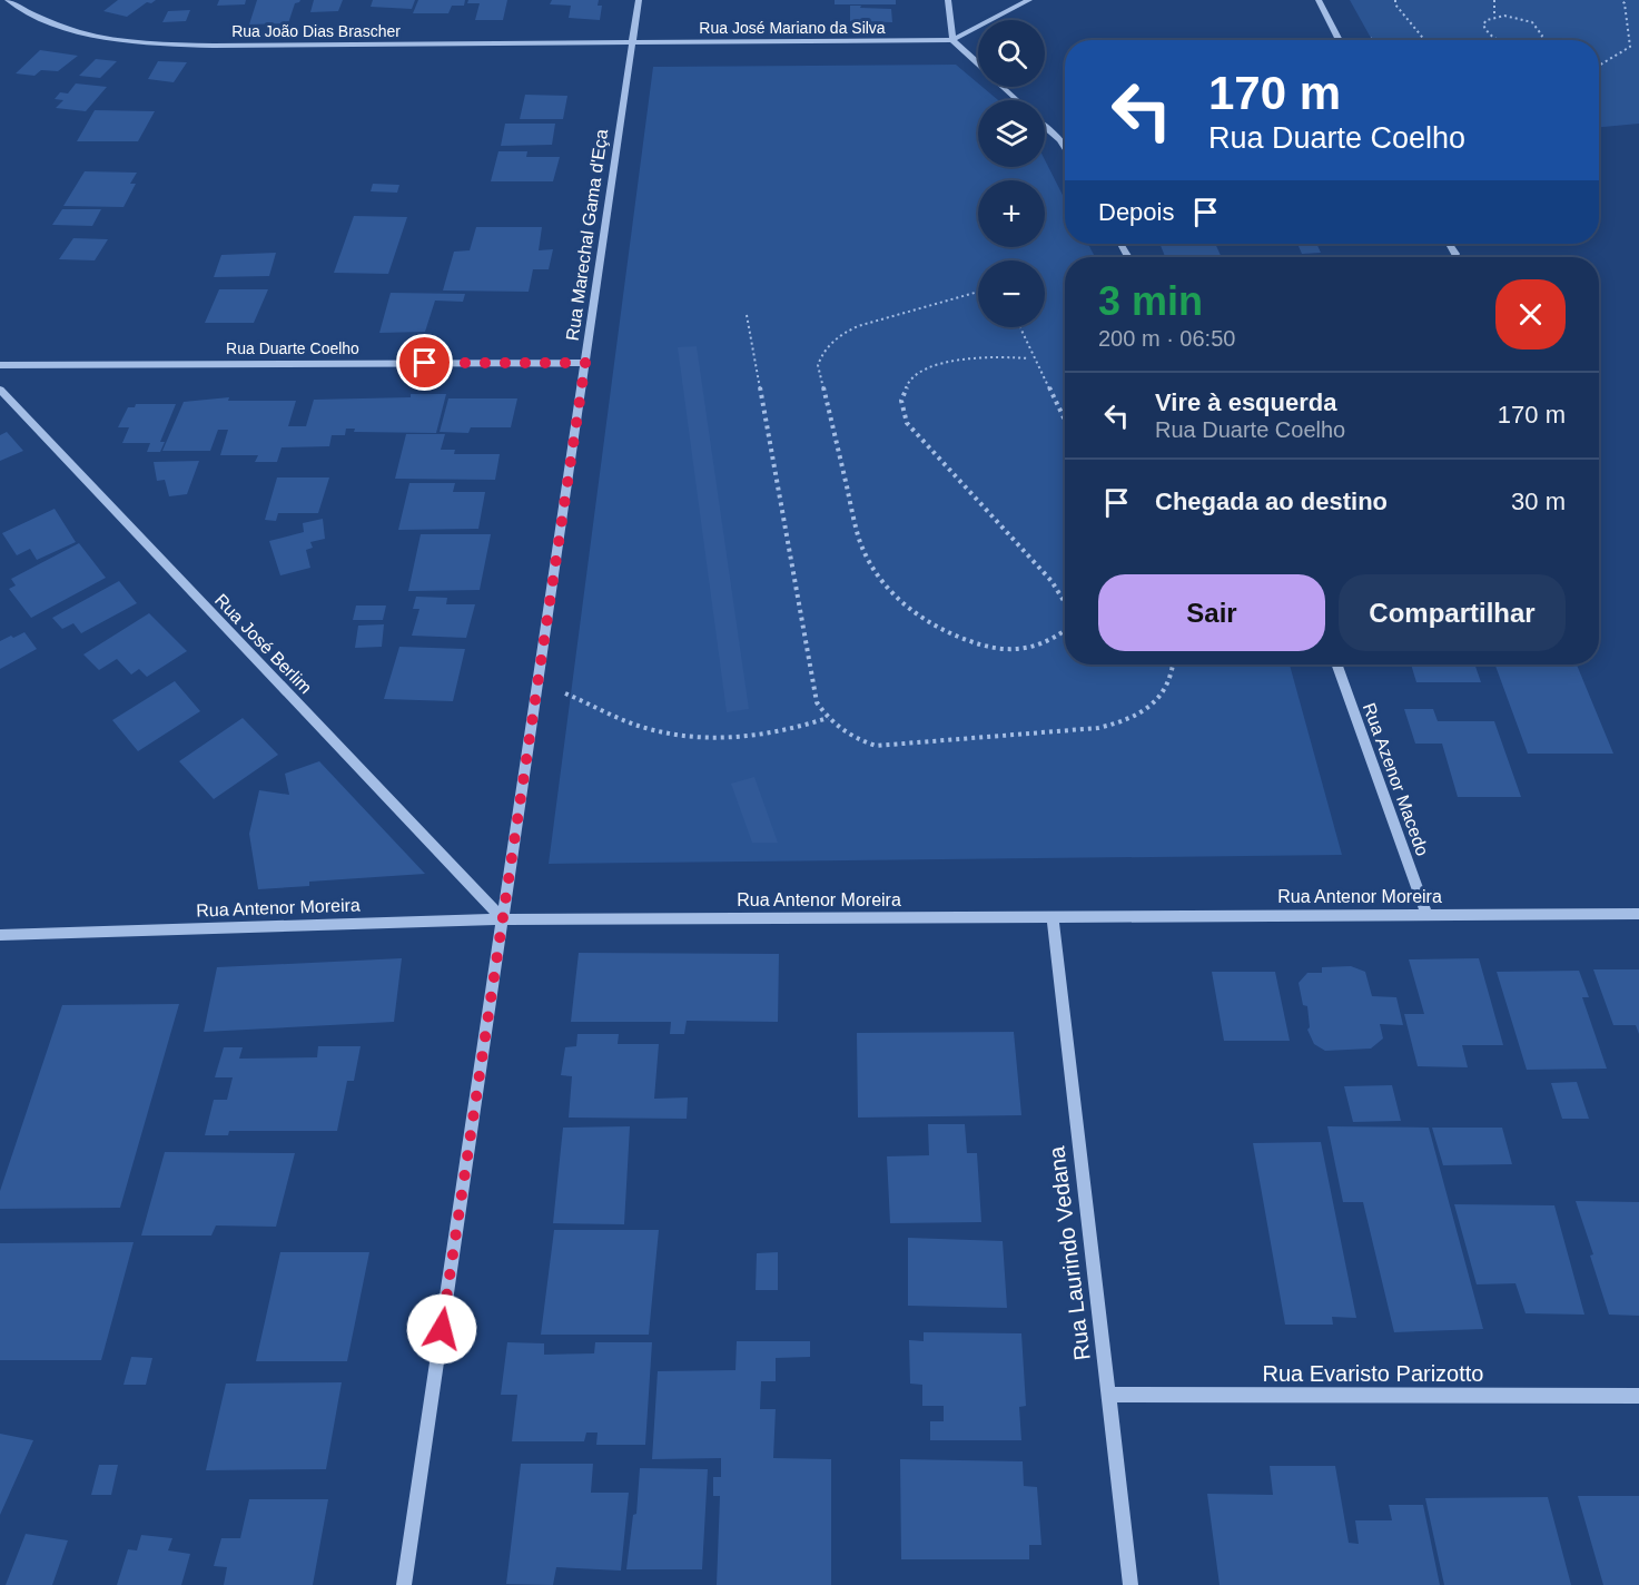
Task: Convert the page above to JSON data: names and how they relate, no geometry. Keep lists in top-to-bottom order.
{
  "streets": {
    "street": [
      "Rua José Mariano da Silva",
      "Rua João Dias Brascher",
      "Rua Marechal Gama d'Eça",
      "Rua Duarte Coelho",
      "Rua José Berlim",
      "Rua Azenor Macedo",
      "Rua Antenor Moreira",
      "Rua Laurindo Vedana",
      "Rua Evaristo Parizotto"
    ]
  },
  "crossings": [
    ["Rua José Mariano da Silva", "Rua João Dias Brascher"],
    ["Rua José Mariano da Silva", "Rua Marechal Gama d'Eça"],
    ["Rua João Dias Brascher", "Rua Marechal Gama d'Eça"],
    ["Rua Marechal Gama d'Eça", "Rua Duarte Coelho"],
    ["Rua Marechal Gama d'Eça", "Rua José Berlim"],
    ["Rua Marechal Gama d'Eça", "Rua Antenor Moreira"],
    ["Rua José Berlim", "Rua Antenor Moreira"],
    ["Rua Azenor Macedo", "Rua Antenor Moreira"],
    ["Rua Antenor Moreira", "Rua Laurindo Vedana"],
    ["Rua Laurindo Vedana", "Rua Evaristo Parizotto"]
  ],
  "page": {
    "map_buttons": ["+", "−"],
    "turn": ["170 m", "Rua Duarte Coelho"],
    "then": "Depois",
    "heading": ["3 min", "200 m · 06:50"],
    "list": [
      {
        "name": "Vire à esquerda",
        "note": "Rua Duarte Coelho",
        "value": "170 m"
      },
      {
        "name": "Chegada ao destino",
        "value": "30 m"
      }
    ],
    "buttons": ["Sair", "Compartilhar"]
  }
}
